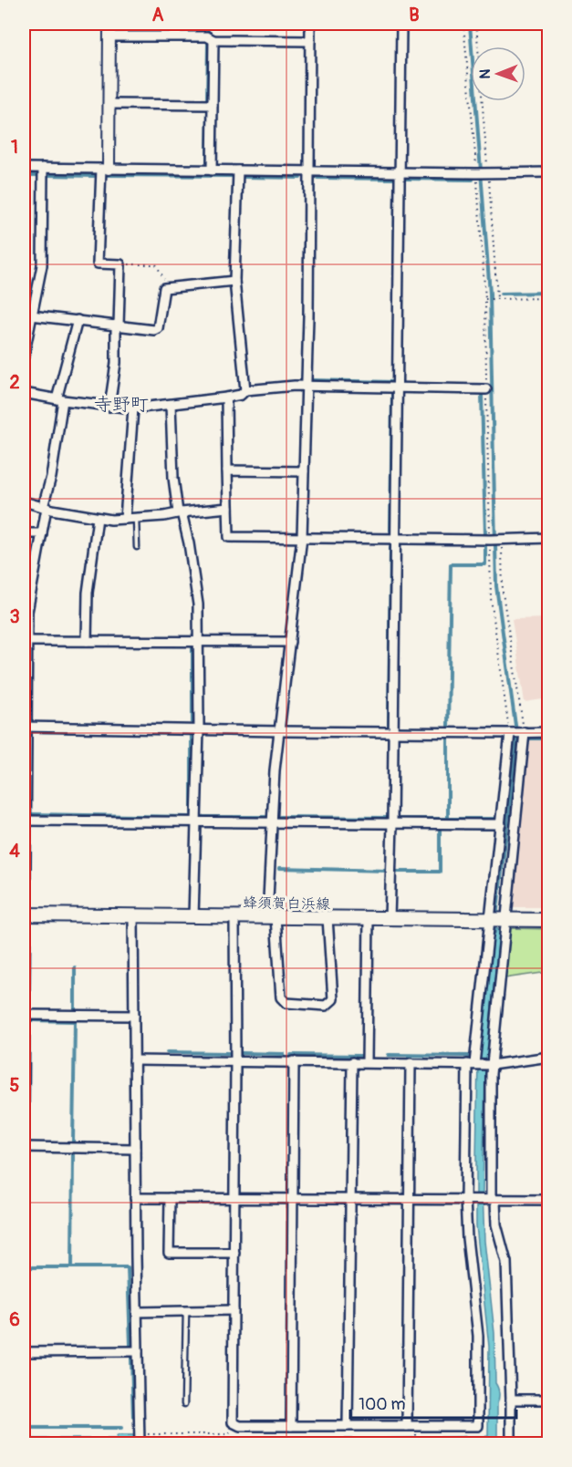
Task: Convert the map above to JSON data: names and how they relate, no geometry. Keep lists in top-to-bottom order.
{
  "streets": {
    "main road": ["蜂須賀白浜線"]
  },
  "districts": ["寺野町"],
  "scale_bar": "100 m",
  "north": "left",
  "grid": {
    "columns": ["A", "B"],
    "rows": [
      "1",
      "2",
      "3",
      "4",
      "5",
      "6"
    ]
  }
}
